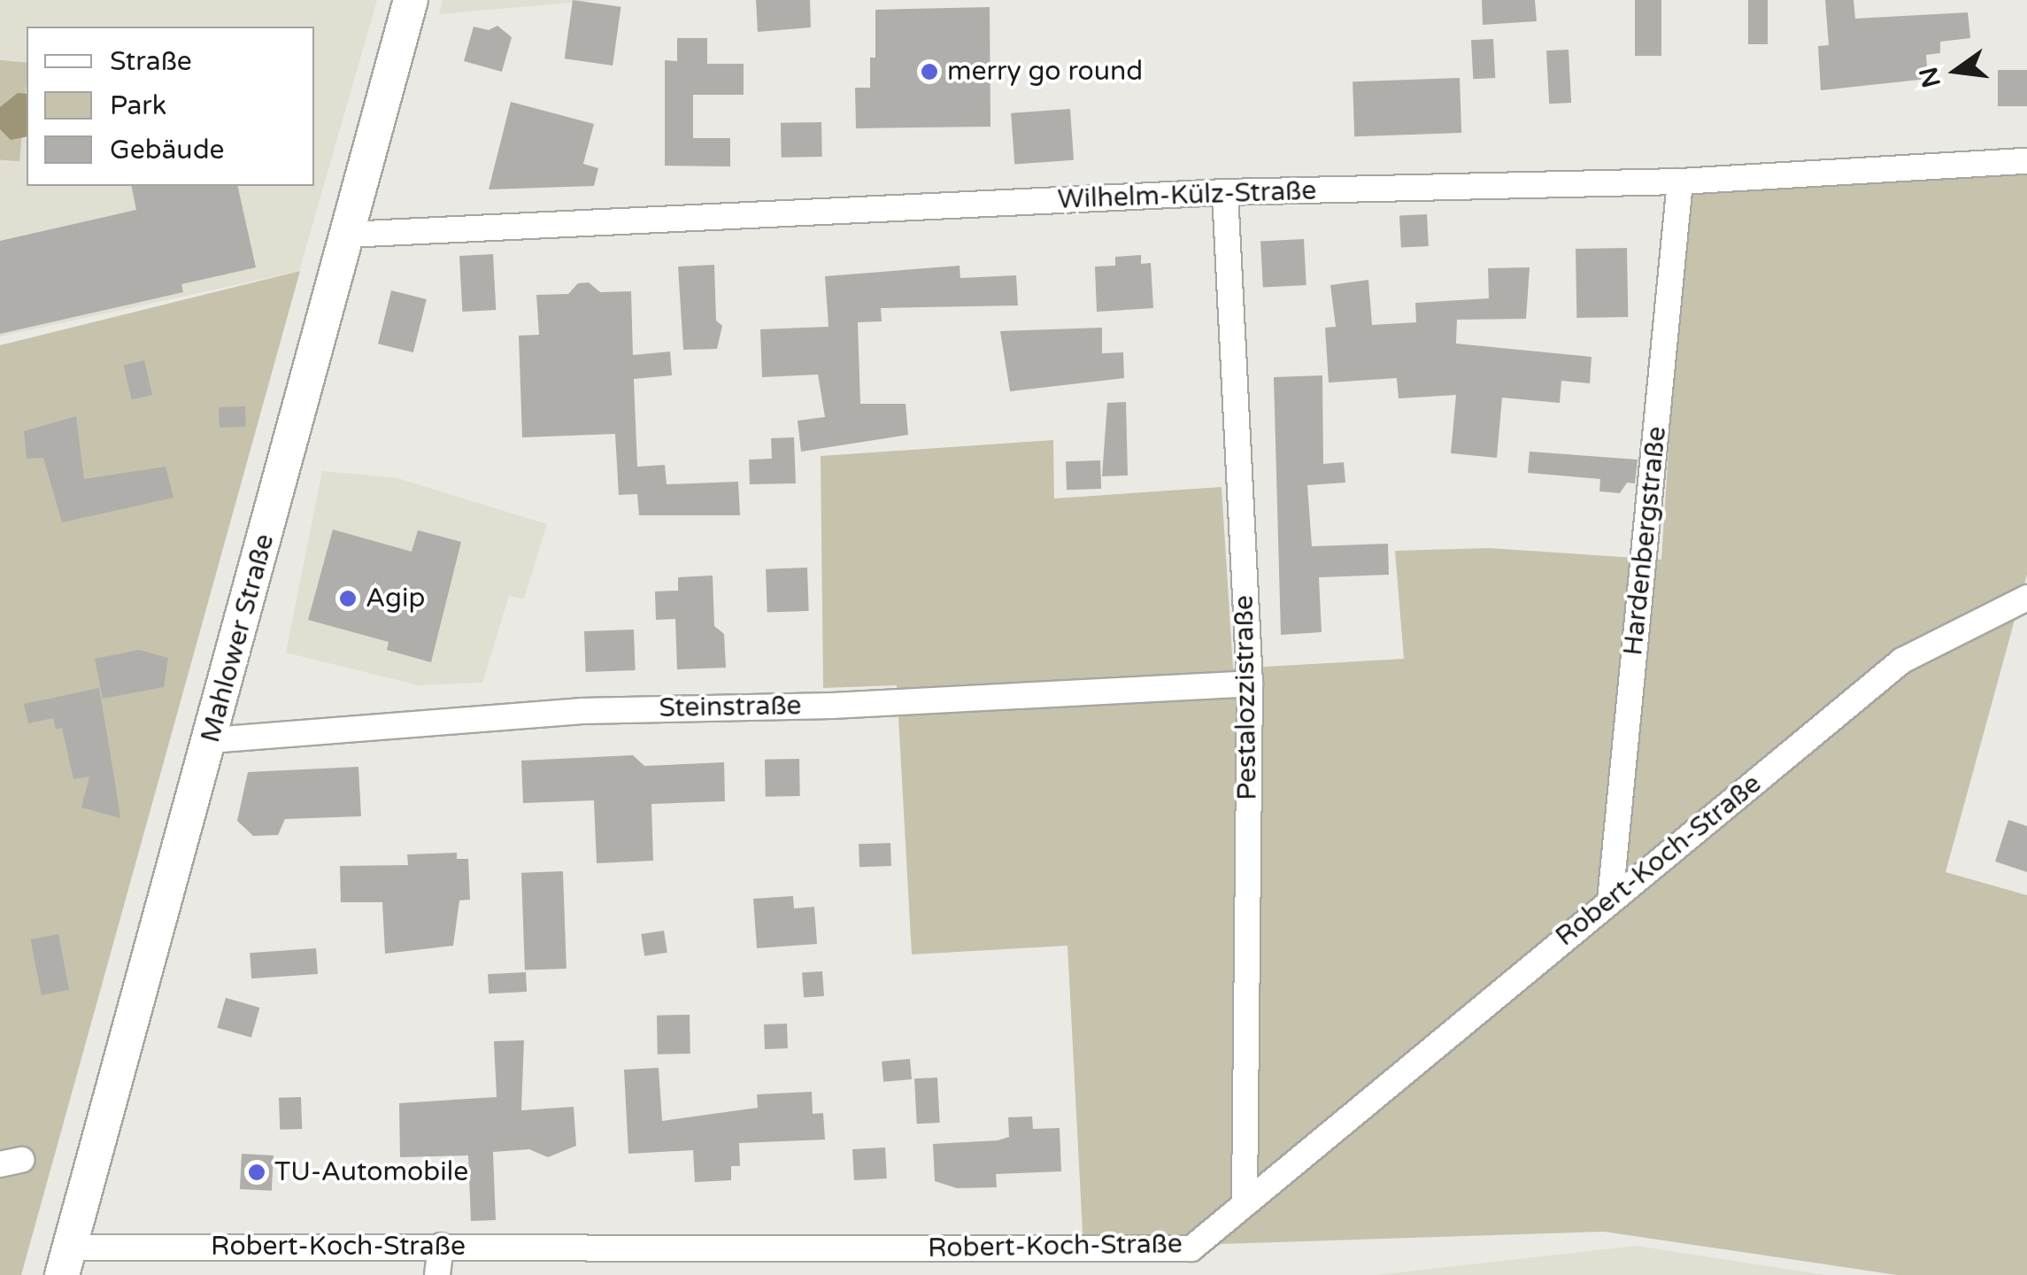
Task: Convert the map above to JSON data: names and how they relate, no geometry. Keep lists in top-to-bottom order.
{
  "streets": {
    "main road": ["Mahlower Straße"],
    "street": [
      "Wilhelm-Külz-Straße",
      "Hardenbergstraße",
      "Pestalozzistraße",
      "Steinstraße",
      "Robert-Koch-Straße"
    ]
  },
  "crossings": [
    ["Wilhelm-Külz-Straße", "Hardenbergstraße"],
    ["Wilhelm-Külz-Straße", "Mahlower Straße"],
    ["Wilhelm-Külz-Straße", "Pestalozzistraße"],
    ["Hardenbergstraße", "Robert-Koch-Straße"],
    ["Mahlower Straße", "Steinstraße"],
    ["Mahlower Straße", "Robert-Koch-Straße"],
    ["Pestalozzistraße", "Steinstraße"],
    ["Pestalozzistraße", "Robert-Koch-Straße"]
  ],
  "places": ["merry go round", "Agip", "TU-Automobile"],
  "legend": ["Straße", "Park", "Gebäude"],
  "north": "left"
}
